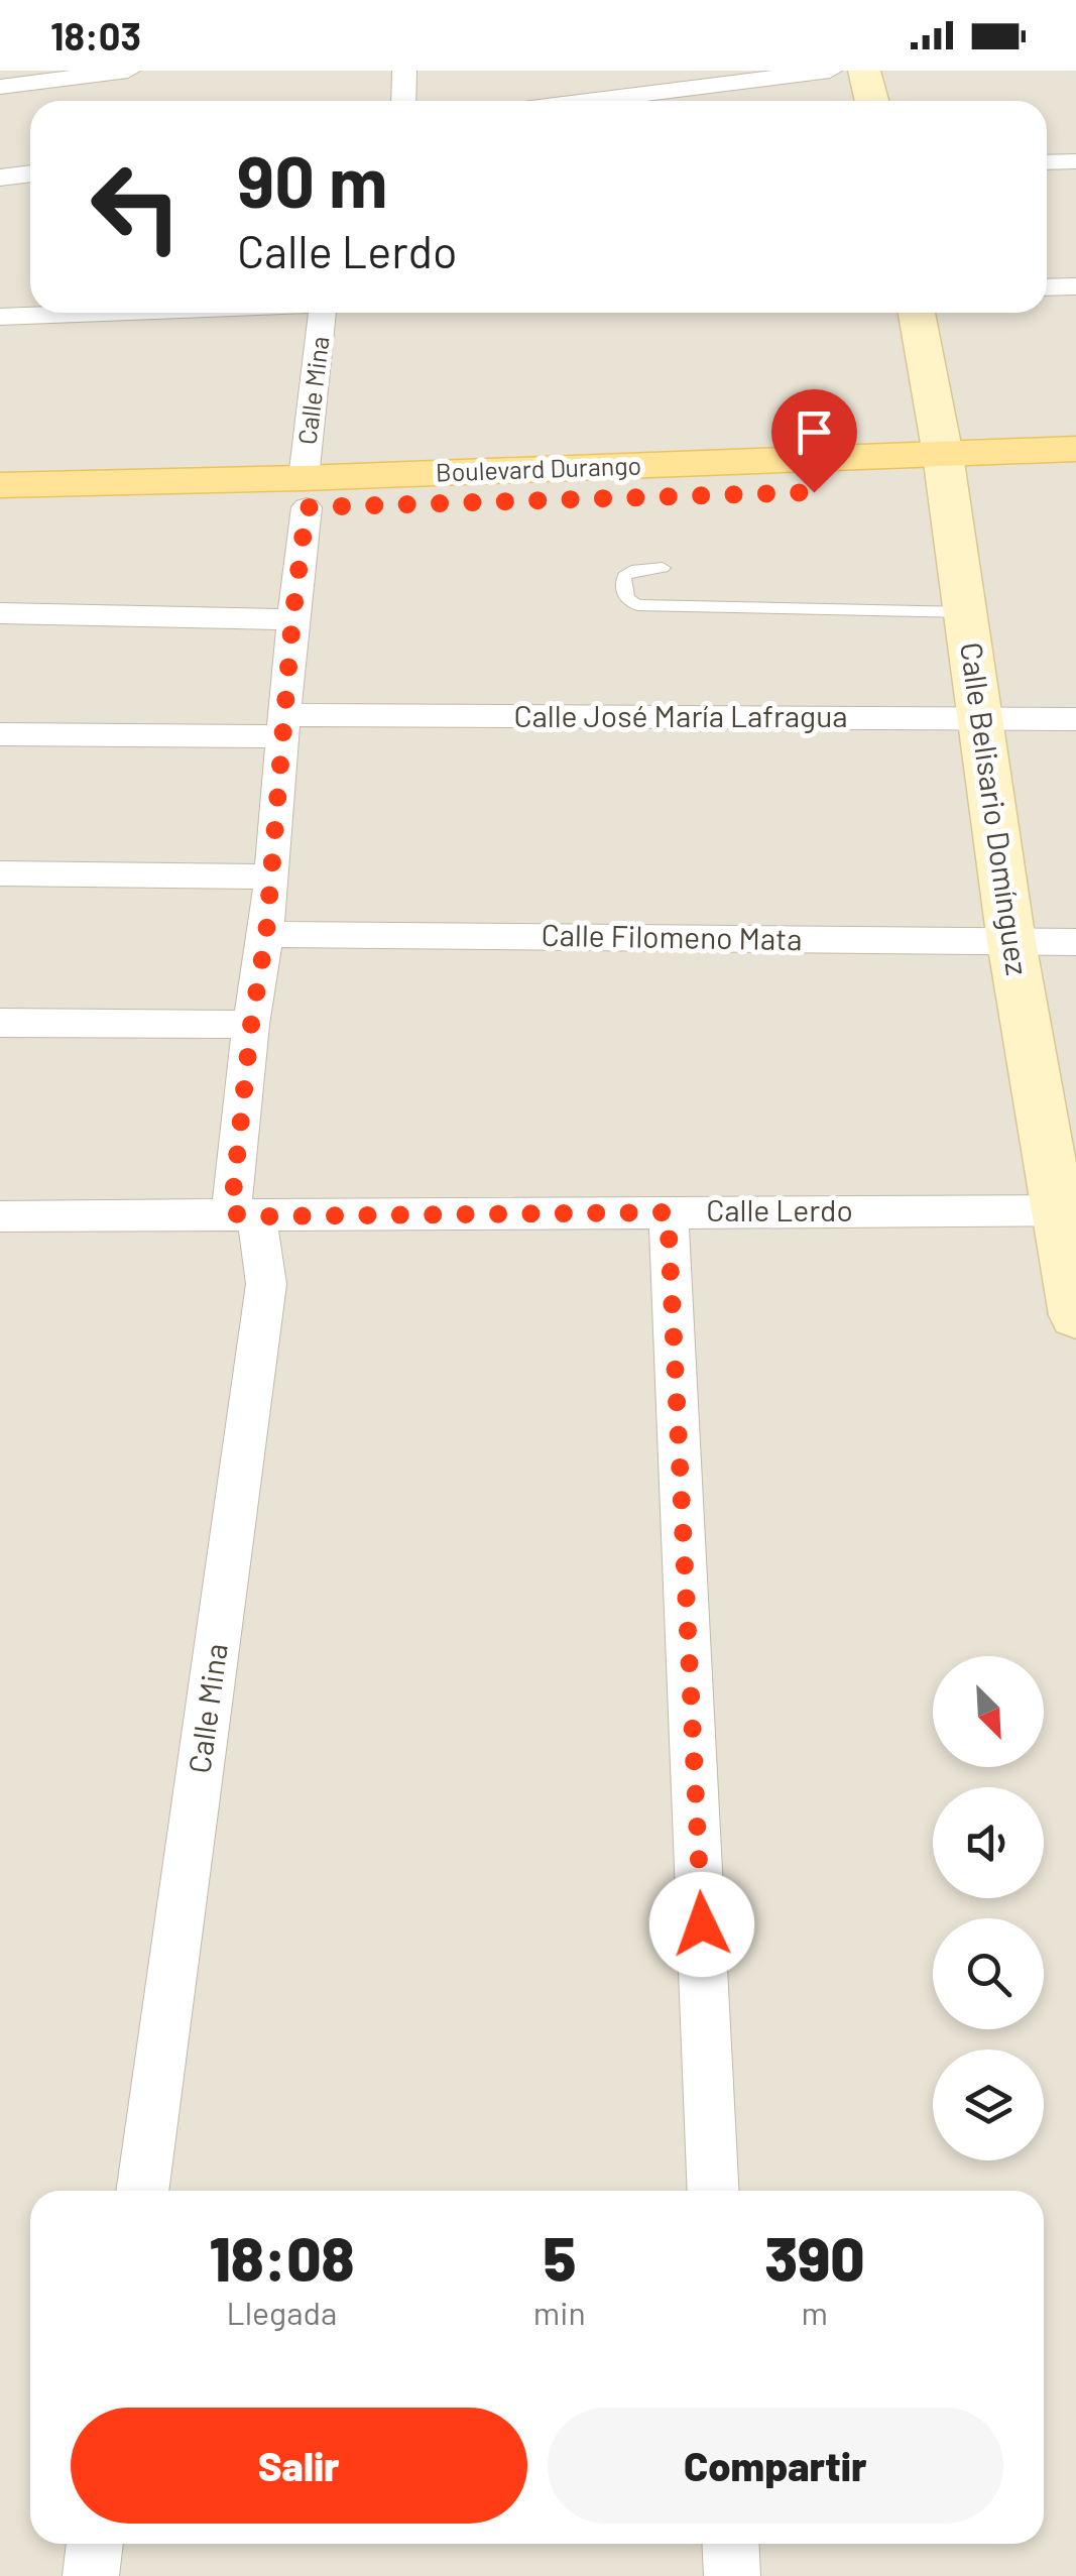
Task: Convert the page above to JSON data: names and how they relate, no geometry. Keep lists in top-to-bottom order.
{
  "streets": {
    "main road": ["Boulevard Durango"],
    "street": [
      "Calle Mina",
      "Calle José María Lafragua",
      "Calle Belisario Domínguez",
      "Calle Filomeno Mata",
      "Calle Lerdo"
    ]
  },
  "crossings": [
    ["Calle Mina", "Boulevard Durango"],
    ["Calle Mina", "Calle José María Lafragua"],
    ["Calle Mina", "Calle Filomeno Mata"],
    ["Calle Mina", "Calle Lerdo"],
    ["Boulevard Durango", "Calle Belisario Domínguez"],
    ["Calle José María Lafragua", "Calle Belisario Domínguez"],
    ["Calle Belisario Domínguez", "Calle Filomeno Mata"],
    ["Calle Belisario Domínguez", "Calle Lerdo"]
  ],
  "north": "bottom right",
  "page": {
    "status": "18:03",
    "turn": ["90 m", "Calle Lerdo"],
    "eta": [
      "18:08",
      "Llegada",
      "5",
      "min",
      "390",
      "m"
    ],
    "buttons": ["Salir", "Compartir"]
  }
}
